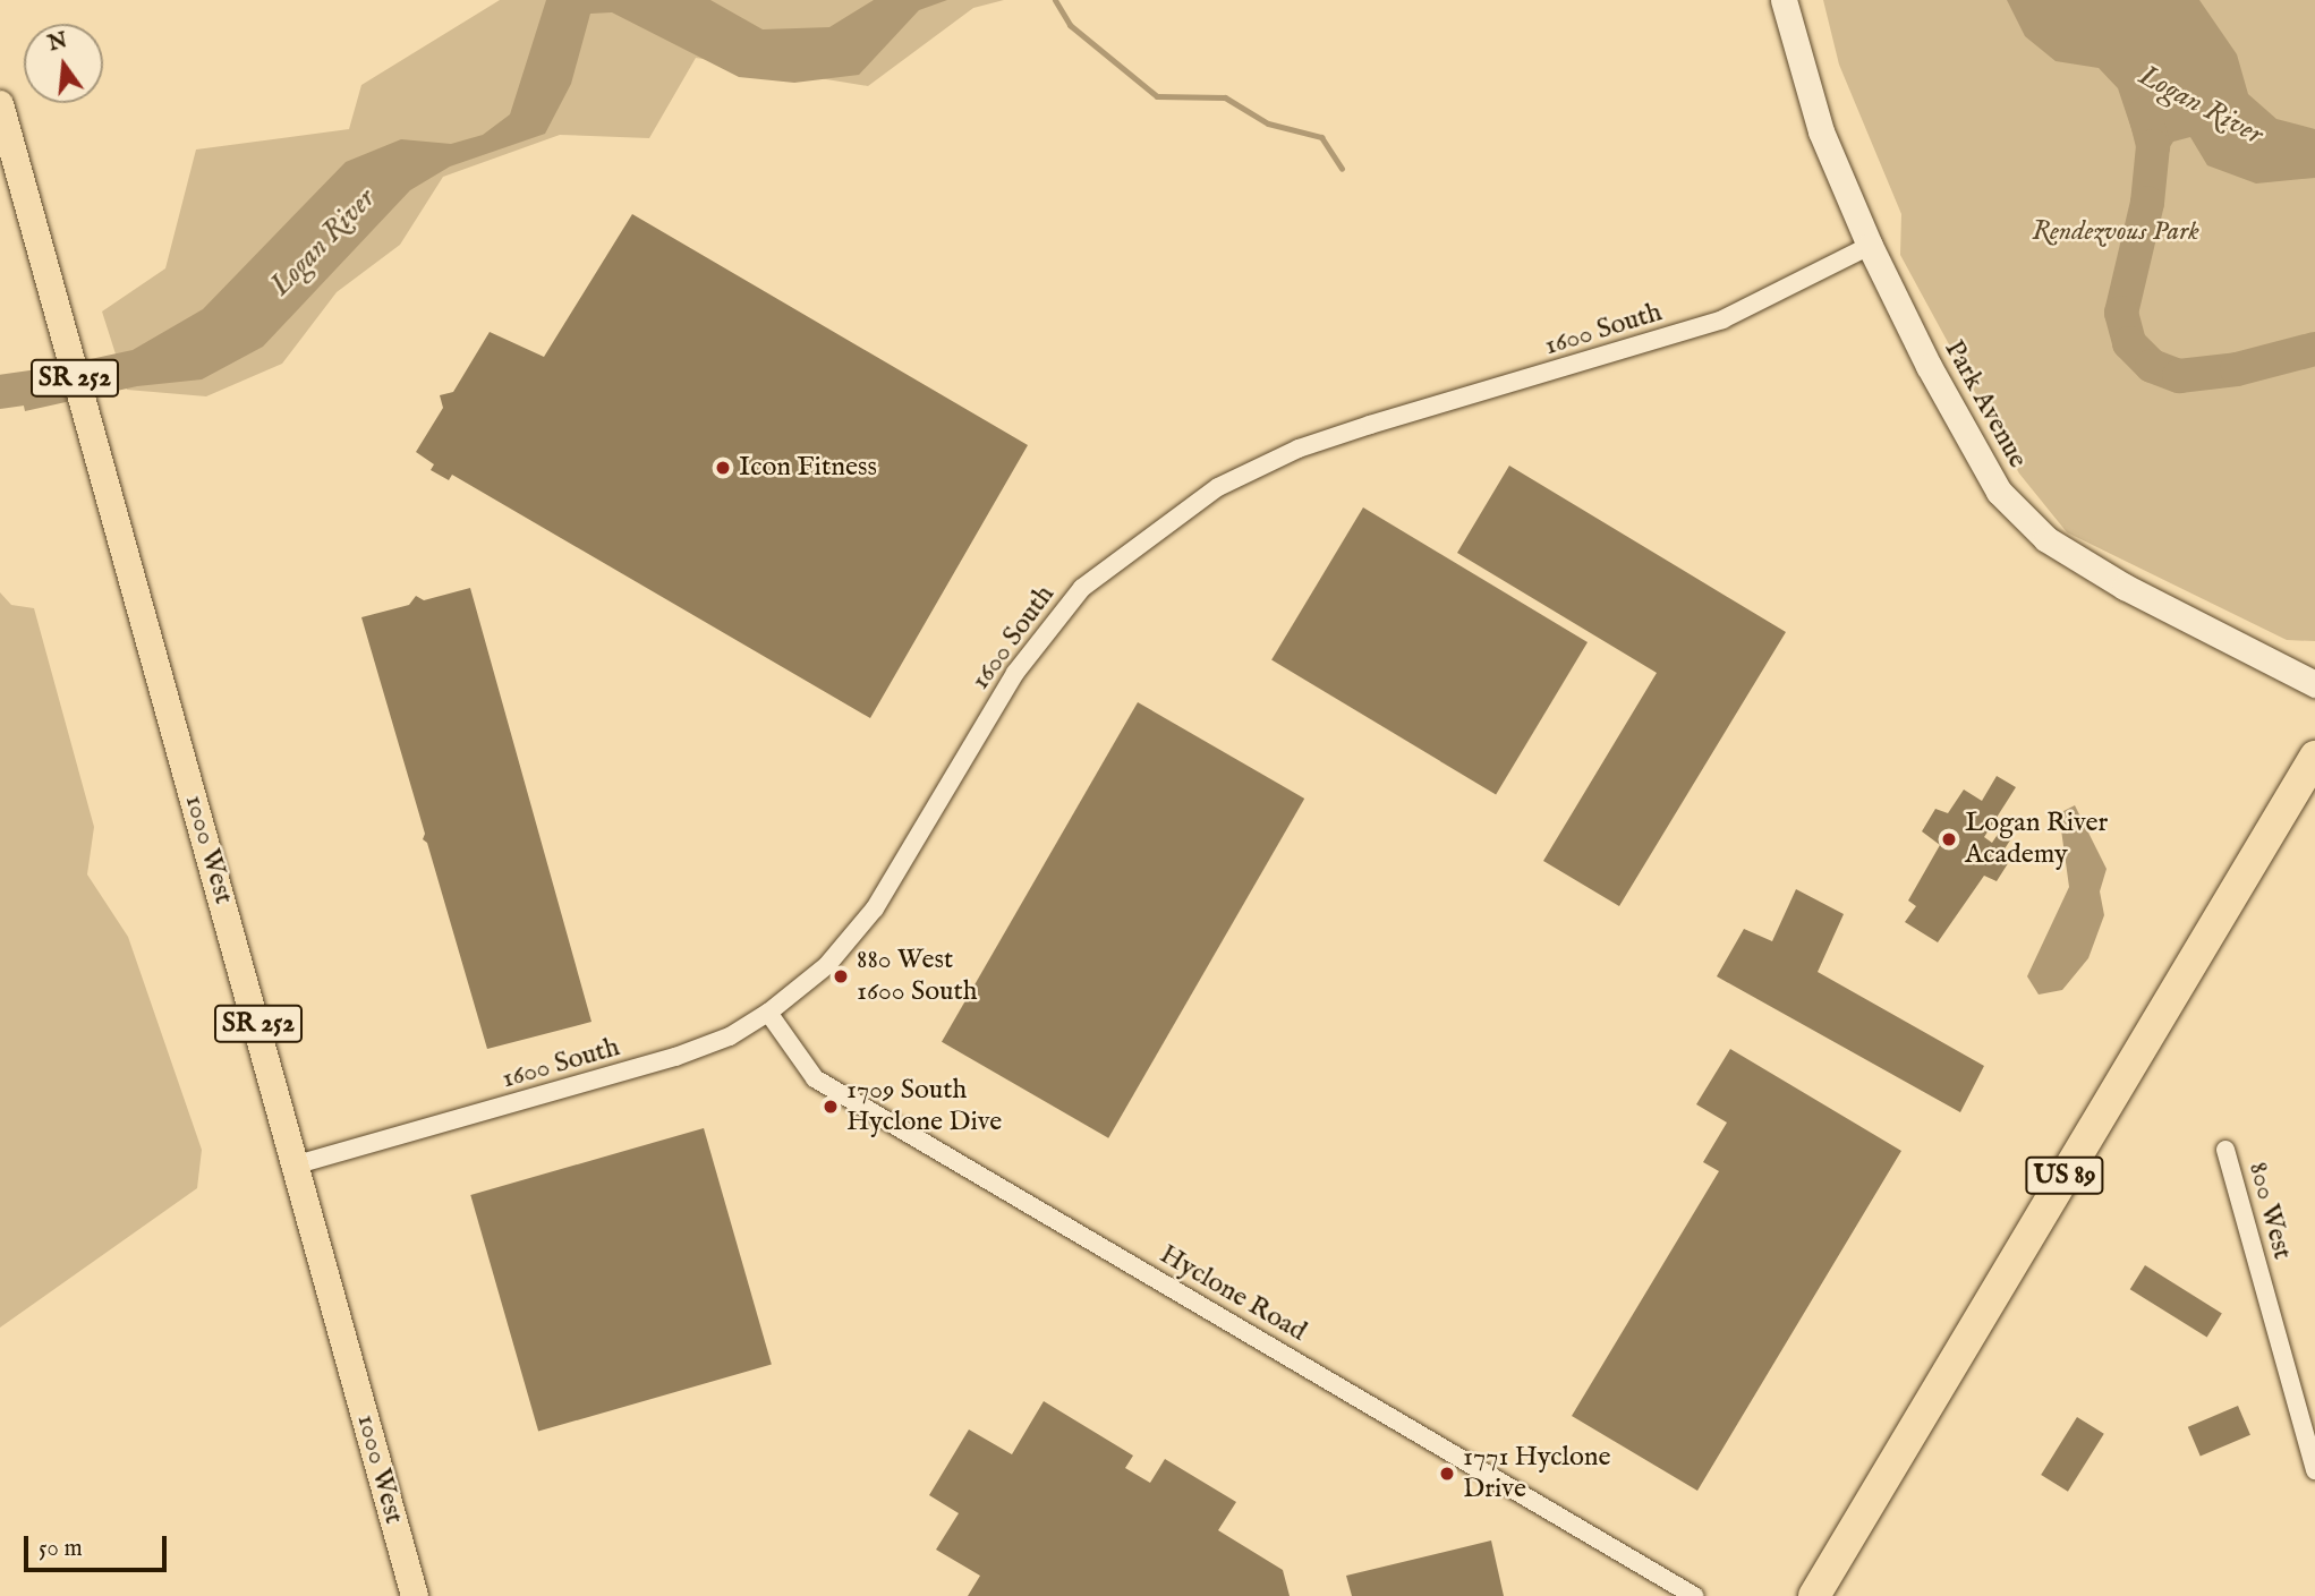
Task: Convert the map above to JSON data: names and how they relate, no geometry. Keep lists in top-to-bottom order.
{
  "streets": {
    "highway": ["US 89"],
    "main road": ["SR 252", "1000 West"],
    "street": [
      "1600 South",
      "Park Avenue",
      "800 West",
      "Hyclone Road"
    ]
  },
  "crossings": [
    ["1600 South", "Park Avenue"],
    ["1600 South", "1000 West"],
    ["1600 South", "Hyclone Road"]
  ],
  "water": ["Logan River"],
  "parks": ["Rendezvous Park"],
  "places": [
    "Icon Fitness",
    "Logan River Academy",
    "880 West 1600 South",
    "1709 South Hyclone Dive",
    "1771 Hyclone Drive"
  ],
  "scale_bar": "50 m",
  "north": "top"
}
